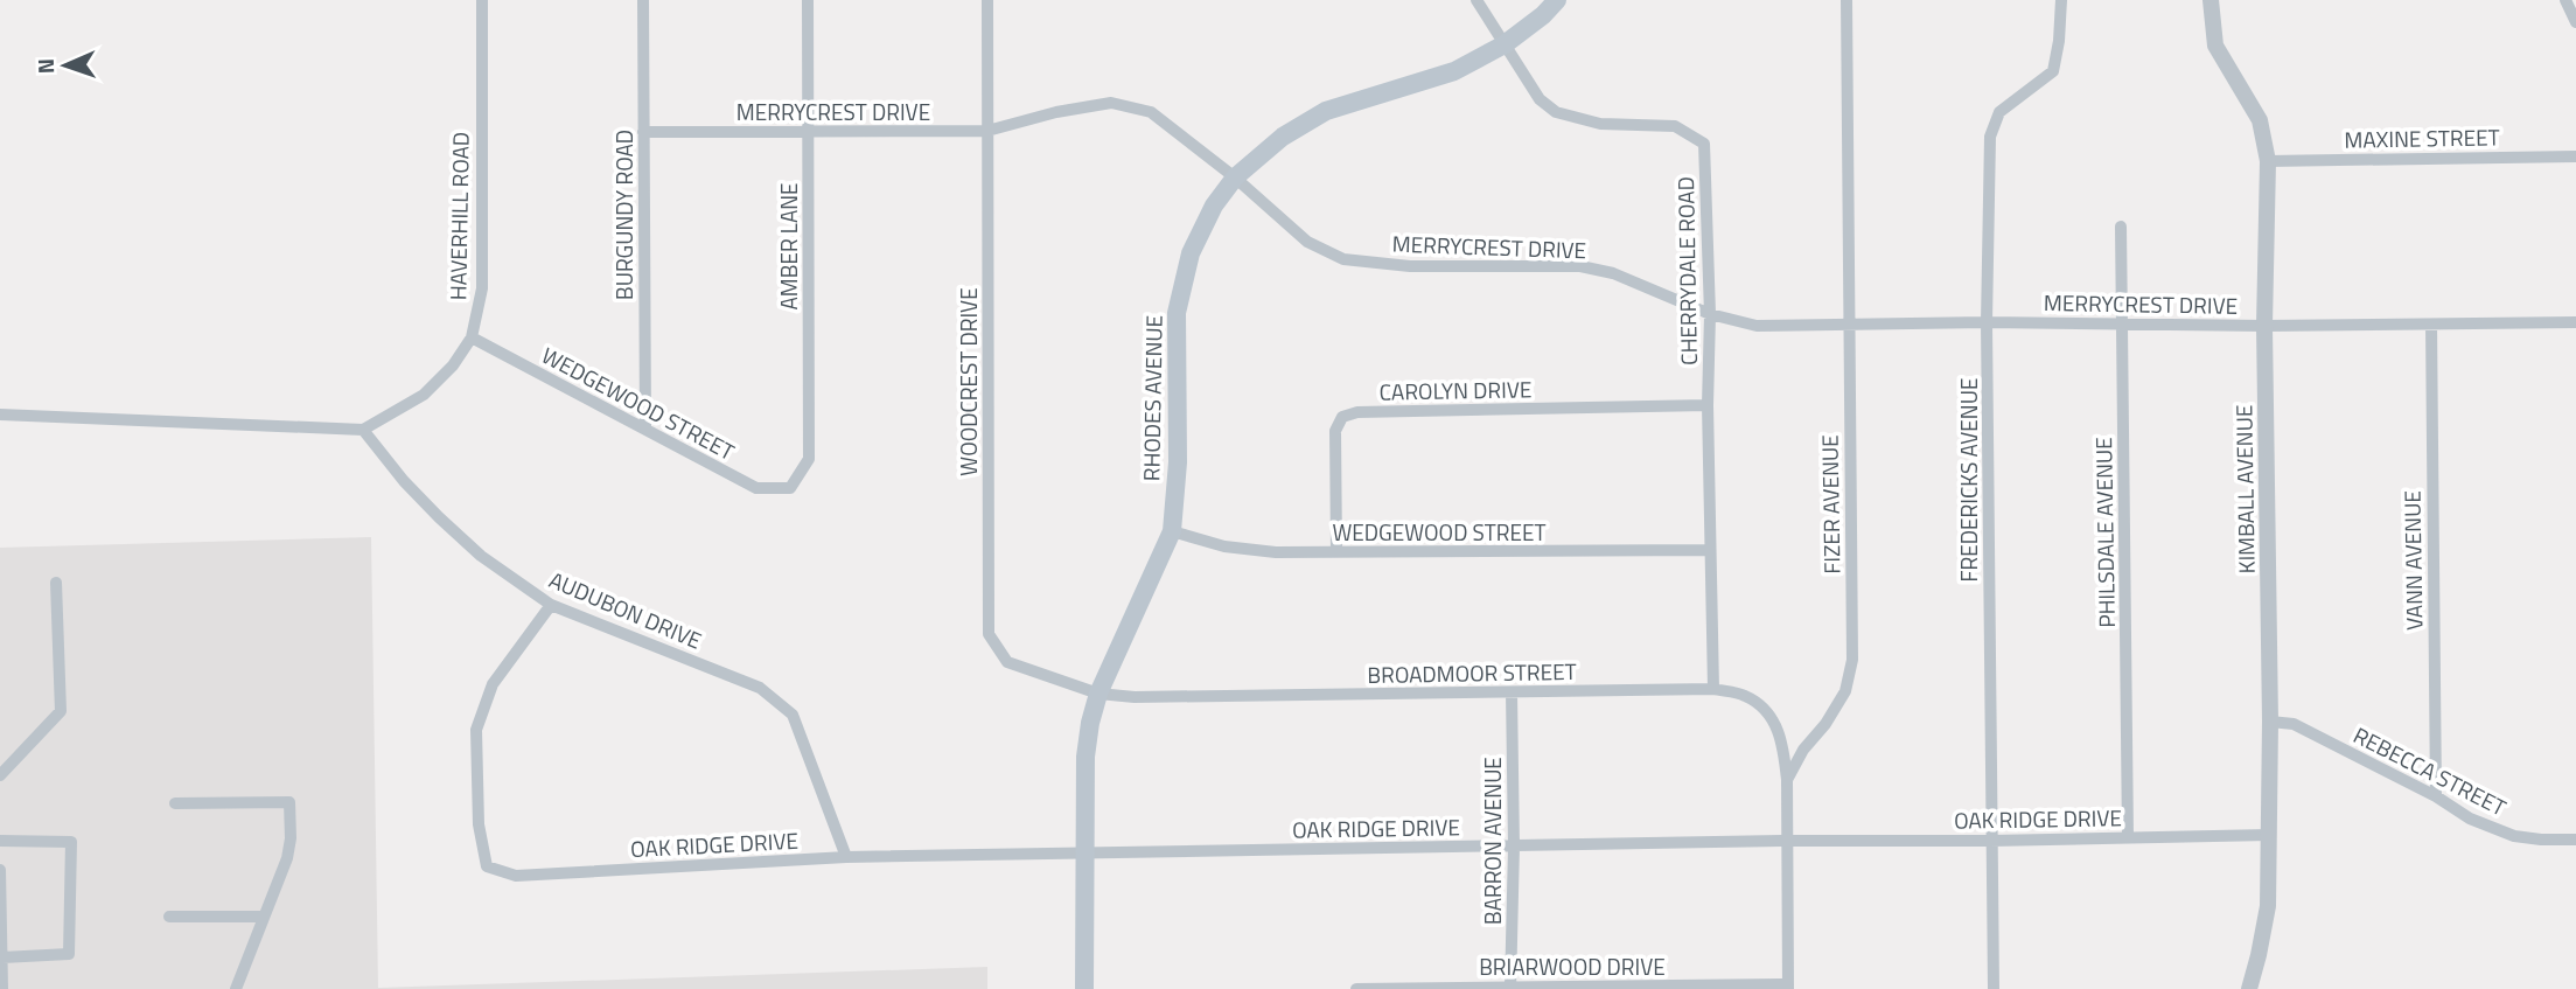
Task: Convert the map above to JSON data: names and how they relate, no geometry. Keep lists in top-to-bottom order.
{
  "streets": {
    "main road": ["RHODES AVENUE"],
    "street": [
      "MERRYCREST DRIVE",
      "MAXINE STREET",
      "BURGUNDY ROAD",
      "HAVERHILL ROAD",
      "AMBER LANE",
      "CHERRYDALE ROAD",
      "WOODCREST DRIVE",
      "CAROLYN DRIVE",
      "WEDGEWOOD STREET",
      "FREDERICKS AVENUE",
      "KIMBALL AVENUE",
      "FIZER AVENUE",
      "PHILSDALE AVENUE",
      "VANN AVENUE",
      "AUDUBON DRIVE",
      "BROADMOOR STREET",
      "REBECCA STREET",
      "OAK RIDGE DRIVE",
      "BARRON AVENUE",
      "BRIARWOOD DRIVE"
    ]
  },
  "crossings": [
    ["MERRYCREST DRIVE", "BURGUNDY ROAD"],
    ["MERRYCREST DRIVE", "AMBER LANE"],
    ["MERRYCREST DRIVE", "CHERRYDALE ROAD"],
    ["MERRYCREST DRIVE", "WOODCREST DRIVE"],
    ["MERRYCREST DRIVE", "RHODES AVENUE"],
    ["MERRYCREST DRIVE", "FREDERICKS AVENUE"],
    ["MERRYCREST DRIVE", "KIMBALL AVENUE"],
    ["MERRYCREST DRIVE", "FIZER AVENUE"],
    ["MERRYCREST DRIVE", "PHILSDALE AVENUE"],
    ["MERRYCREST DRIVE", "VANN AVENUE"],
    ["MAXINE STREET", "KIMBALL AVENUE"],
    ["BURGUNDY ROAD", "WEDGEWOOD STREET"],
    ["HAVERHILL ROAD", "WEDGEWOOD STREET"],
    ["HAVERHILL ROAD", "AUDUBON DRIVE"],
    ["AMBER LANE", "WEDGEWOOD STREET"],
    ["CHERRYDALE ROAD", "CAROLYN DRIVE"],
    ["CHERRYDALE ROAD", "RHODES AVENUE"],
    ["CHERRYDALE ROAD", "WEDGEWOOD STREET"],
    ["CHERRYDALE ROAD", "BROADMOOR STREET"],
    ["WOODCREST DRIVE", "RHODES AVENUE"],
    ["WOODCREST DRIVE", "BROADMOOR STREET"],
    ["CAROLYN DRIVE", "WEDGEWOOD STREET"],
    ["RHODES AVENUE", "WEDGEWOOD STREET"],
    ["RHODES AVENUE", "BROADMOOR STREET"],
    ["RHODES AVENUE", "OAK RIDGE DRIVE"],
    ["FREDERICKS AVENUE", "OAK RIDGE DRIVE"],
    ["KIMBALL AVENUE", "REBECCA STREET"],
    ["KIMBALL AVENUE", "OAK RIDGE DRIVE"],
    ["FIZER AVENUE", "BROADMOOR STREET"],
    ["FIZER AVENUE", "OAK RIDGE DRIVE"],
    ["FIZER AVENUE", "BRIARWOOD DRIVE"],
    ["PHILSDALE AVENUE", "OAK RIDGE DRIVE"],
    ["VANN AVENUE", "REBECCA STREET"],
    ["AUDUBON DRIVE", "OAK RIDGE DRIVE"],
    ["BROADMOOR STREET", "BARRON AVENUE"],
    ["OAK RIDGE DRIVE", "BARRON AVENUE"],
    ["BARRON AVENUE", "BRIARWOOD DRIVE"]
  ],
  "north": "left"
}
